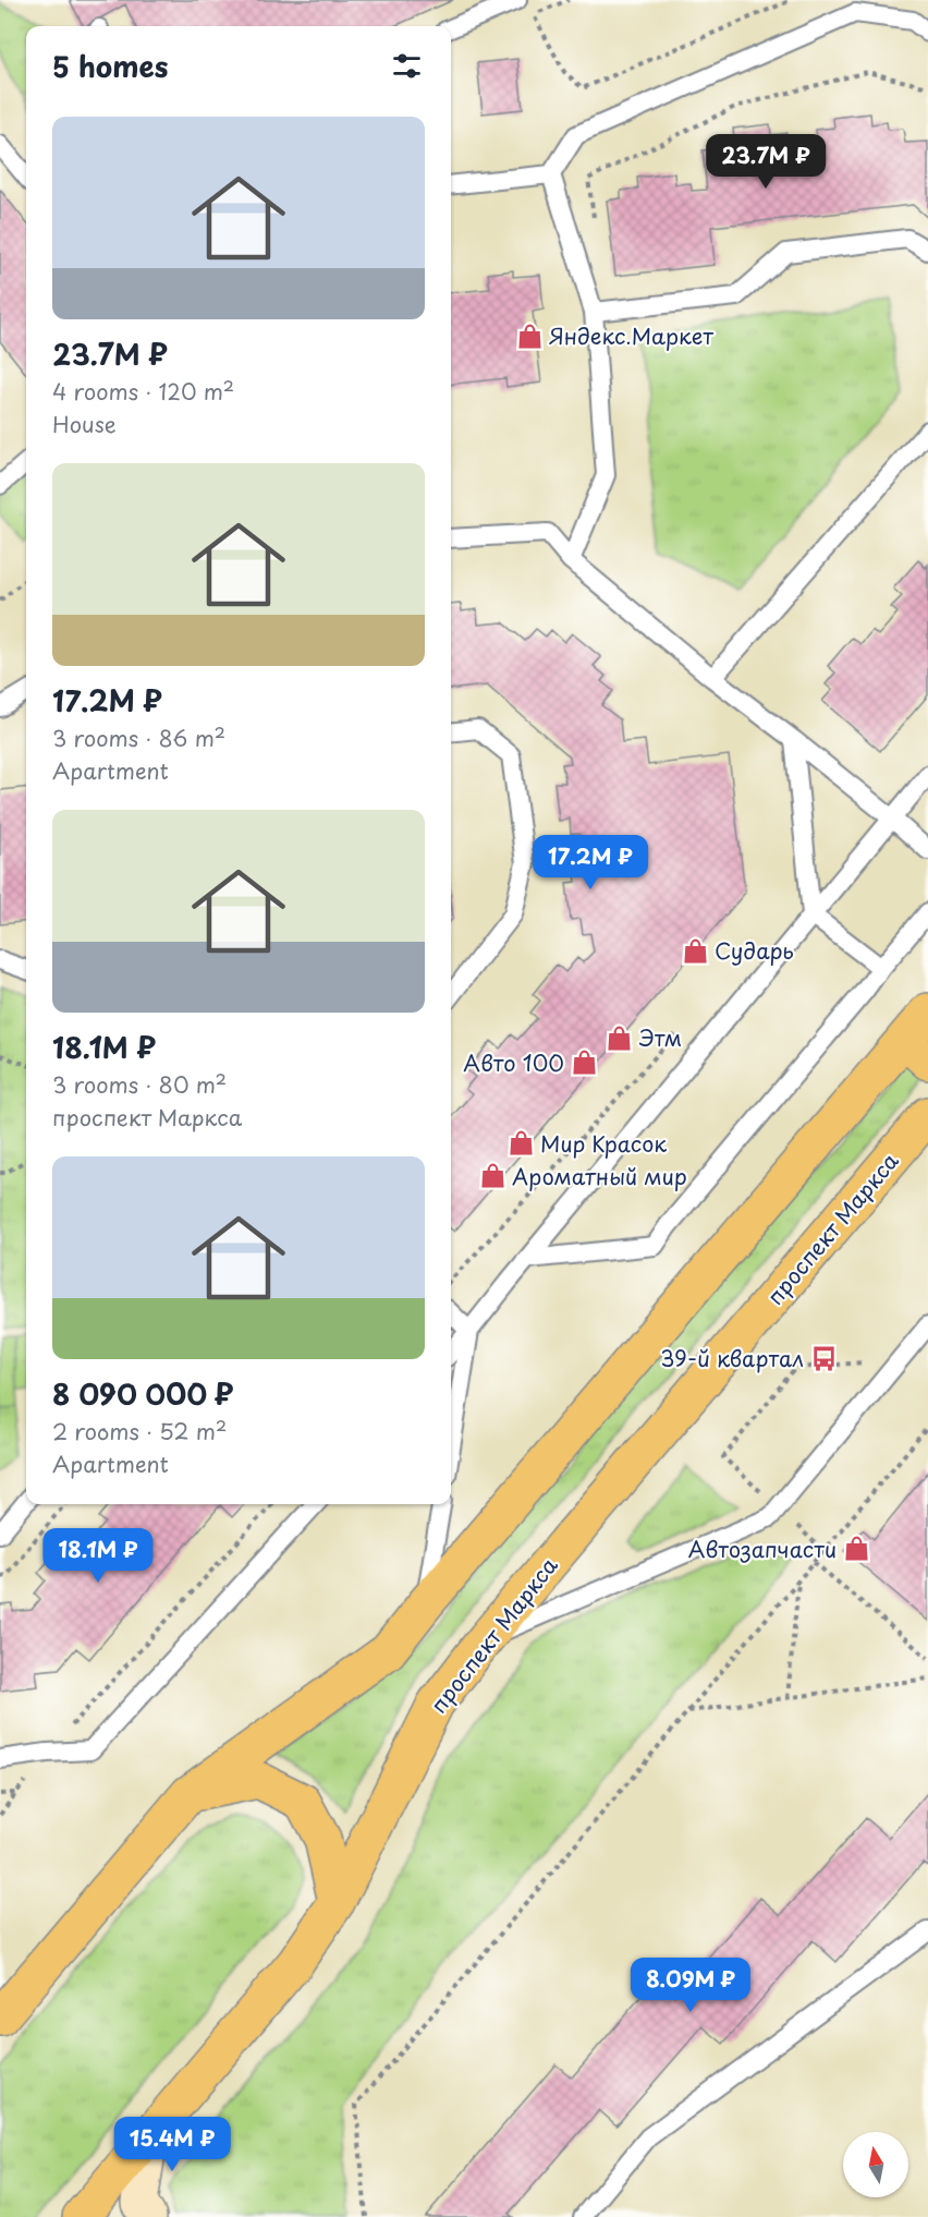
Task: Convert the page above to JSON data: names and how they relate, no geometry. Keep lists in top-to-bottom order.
{
  "streets": {
    "main road": ["проспект Маркса"]
  },
  "places": {
    "shop": [
      "Яндекс.Маркет",
      "Сударь",
      "Этм",
      "Авто 100",
      "Мир Красок",
      "Ароматный мир",
      "Автозапчасти"
    ],
    "bus stop": ["39-й квартал"]
  },
  "north": "top",
  "page": {
    "heading": "5 homes",
    "list": [
      {
        "name": "23.7M ₽",
        "note": "4 rooms · 120 m² · House"
      },
      {
        "name": "17.2M ₽",
        "note": "3 rooms · 86 m² · Apartment"
      },
      {
        "name": "18.1M ₽",
        "note": "3 rooms · 80 m² · проспект Маркса"
      },
      {
        "name": "8 090 000 ₽",
        "note": "2 rooms · 52 m² · Apartment"
      }
    ],
    "price": [
      "23.7M ₽",
      "17.2M ₽",
      "18.1M ₽",
      "8.09M ₽",
      "15.4M ₽"
    ]
  }
}
